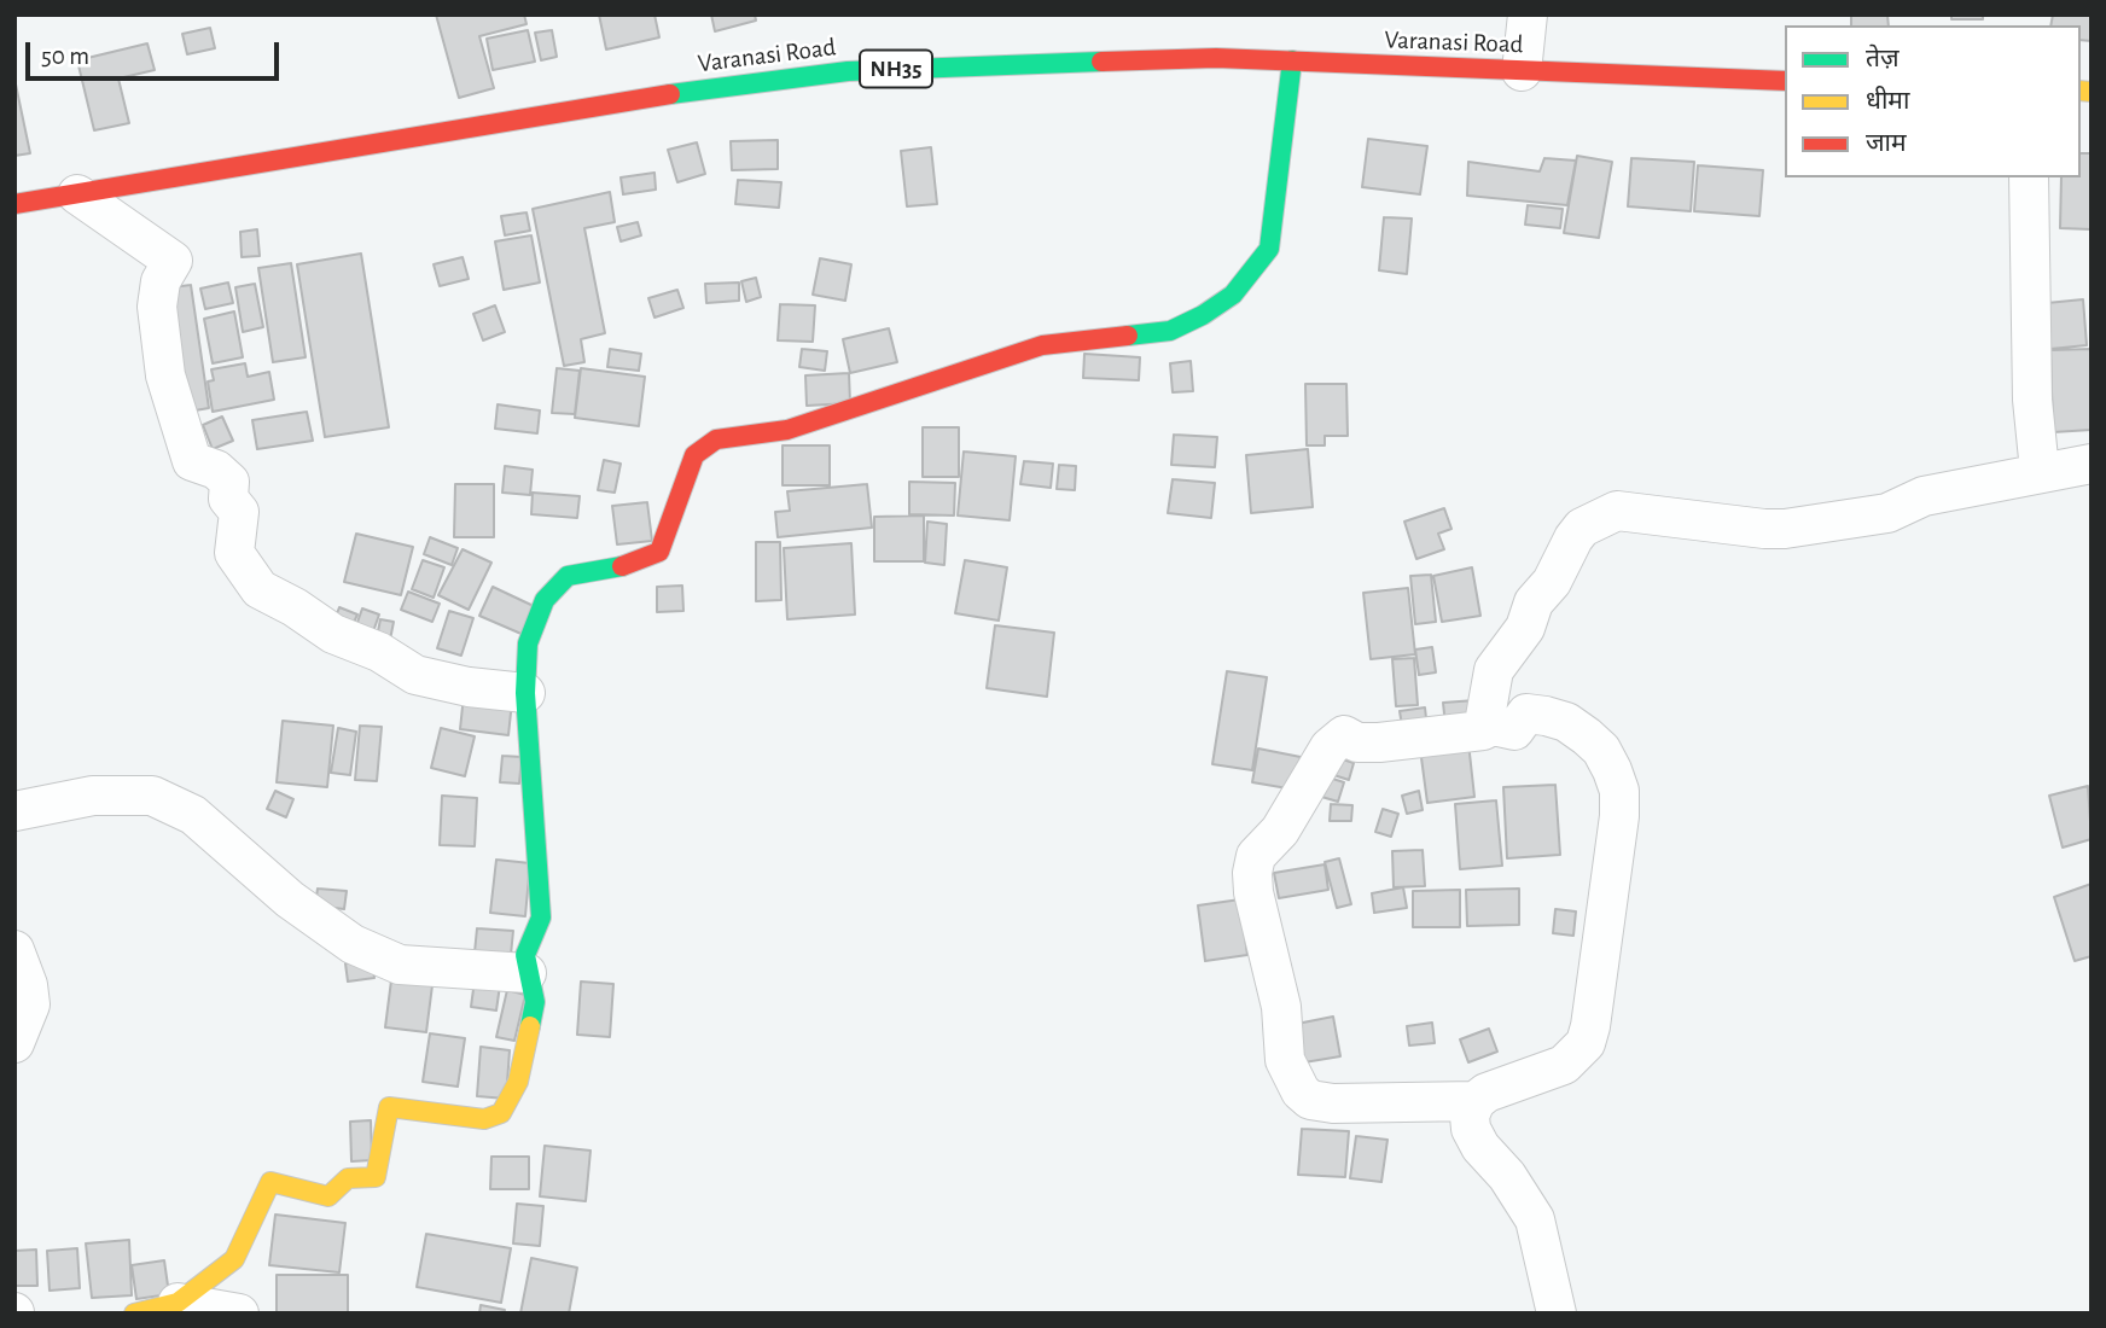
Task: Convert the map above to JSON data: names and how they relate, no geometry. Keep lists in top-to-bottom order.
{
  "streets": {
    "main road": ["Varanasi Road", "NH35"]
  },
  "legend": ["तेज़", "धीमा", "जाम"],
  "scale_bar": "50 m"
}
